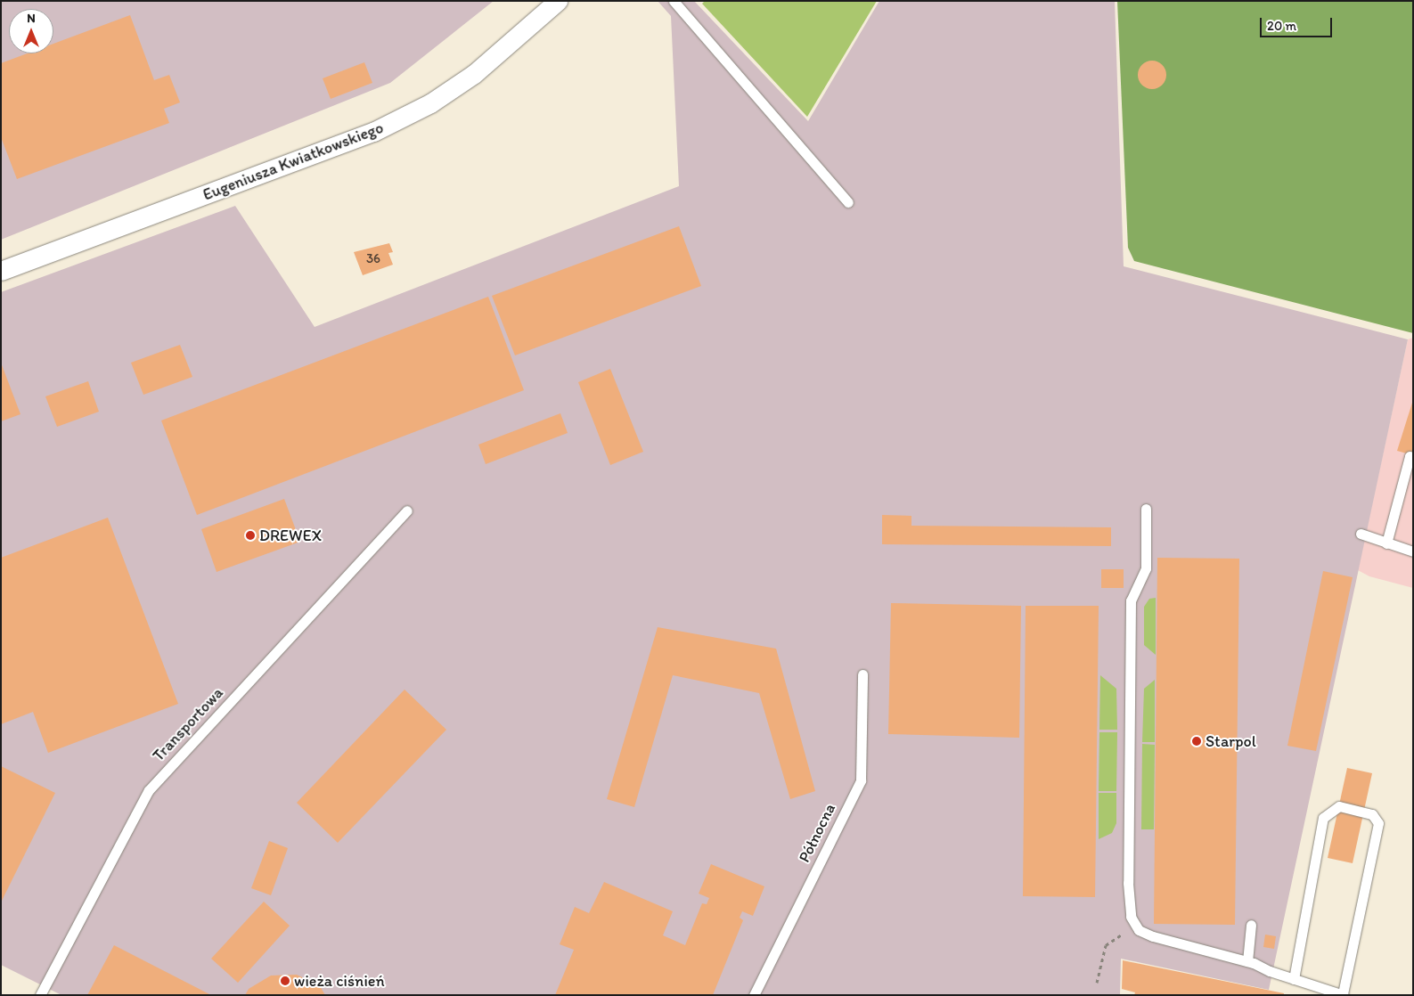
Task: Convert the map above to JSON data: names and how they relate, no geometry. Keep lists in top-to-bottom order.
{
  "streets": {
    "street": ["Eugeniusza Kwiatkowskiego"],
    "lane": ["Transportowa", "Północna"]
  },
  "places": ["DREWEX", "Starpol", "wieża ciśnień"],
  "house_numbers": ["36"],
  "scale_bar": "20 m",
  "north": "top"
}
